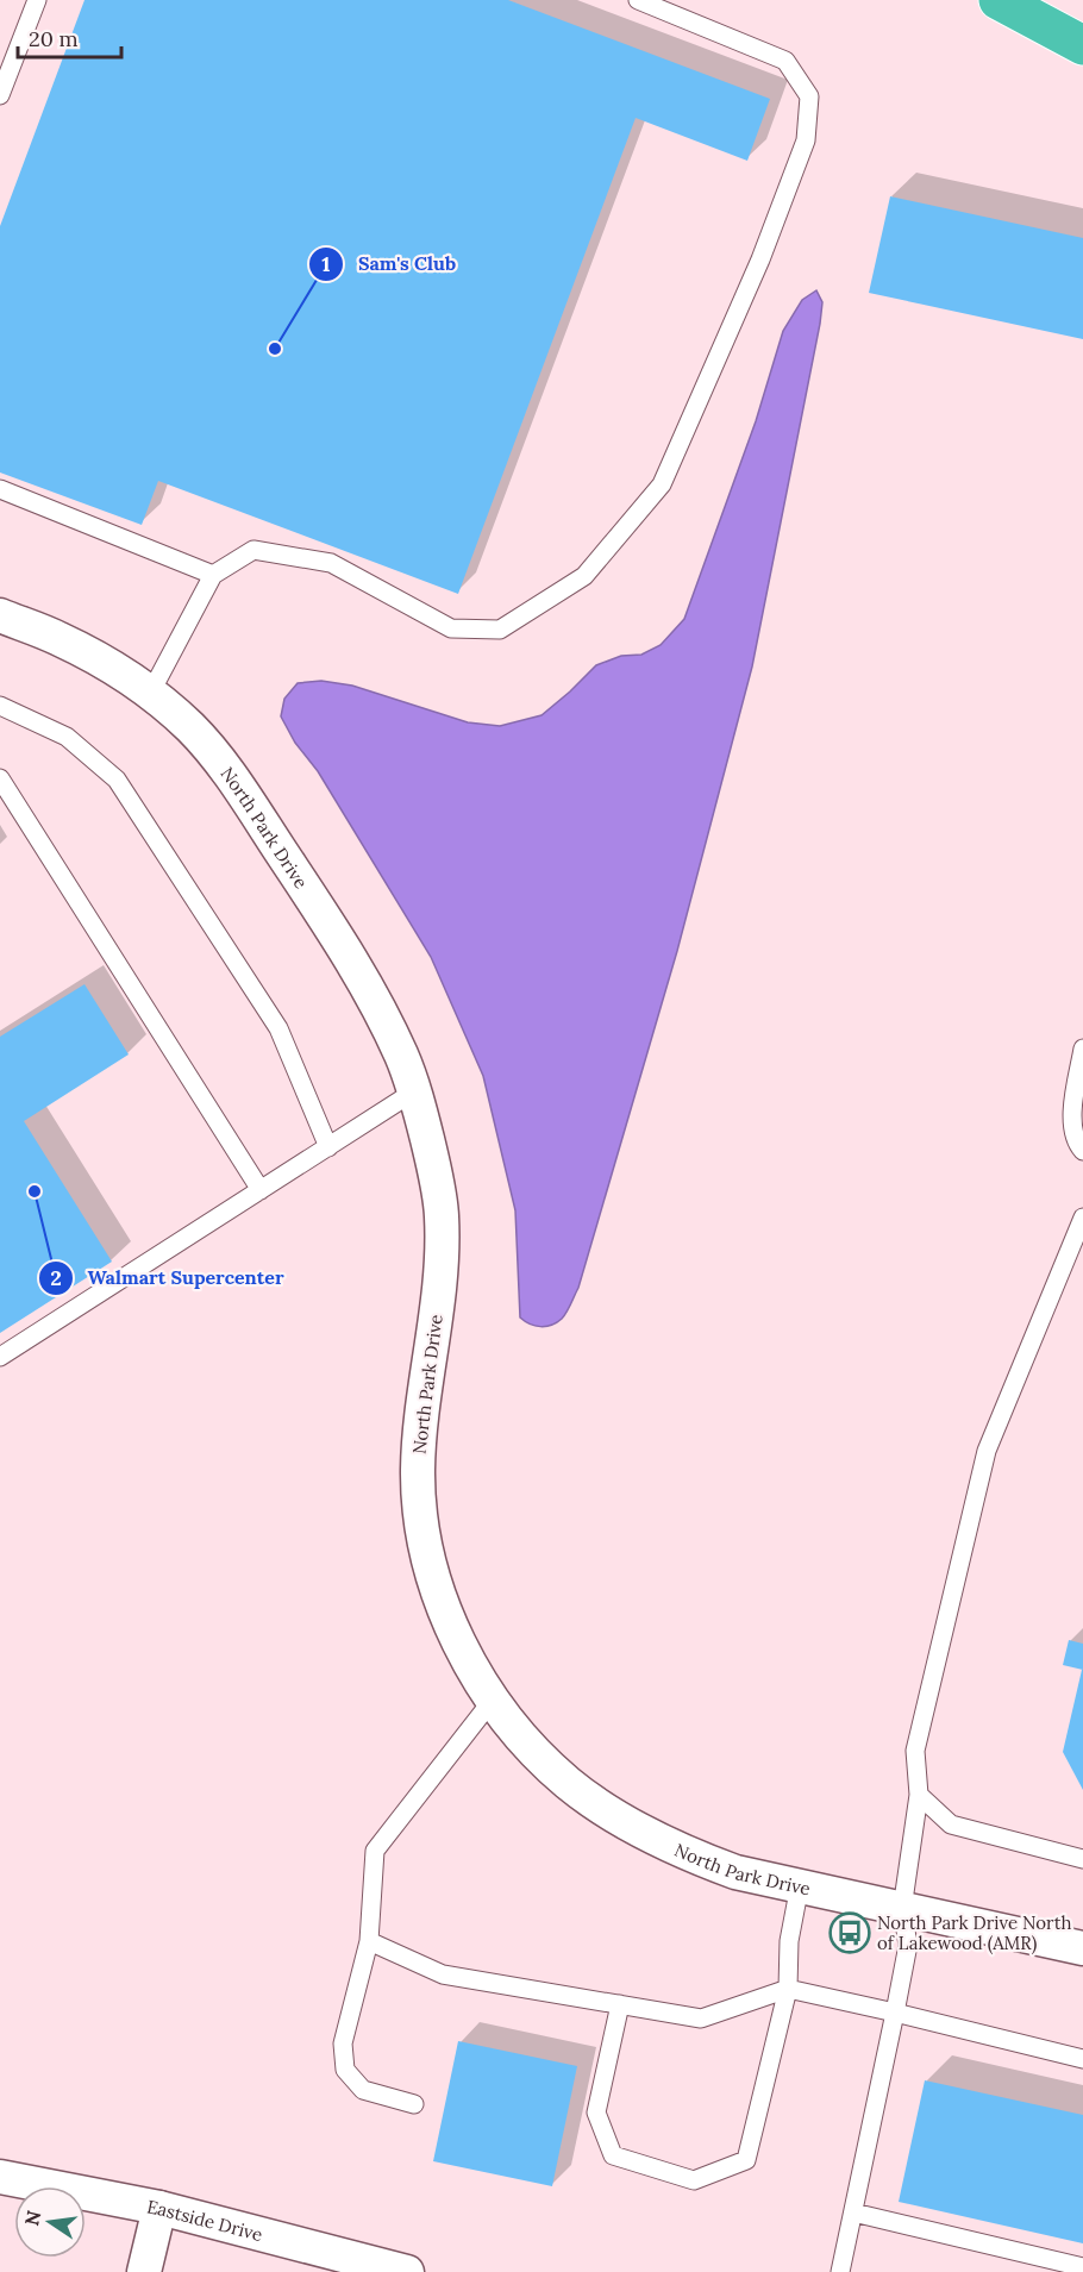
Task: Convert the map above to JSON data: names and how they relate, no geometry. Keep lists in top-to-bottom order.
{
  "streets": {
    "street": ["North Park Drive", "Eastside Drive"]
  },
  "places": {
    "other": ["Sam's Club", "Walmart Supercenter"],
    "bus stop": ["North Park Drive North of Lakewood (AMR)"]
  },
  "scale_bar": "20 m",
  "north": "left"
}
